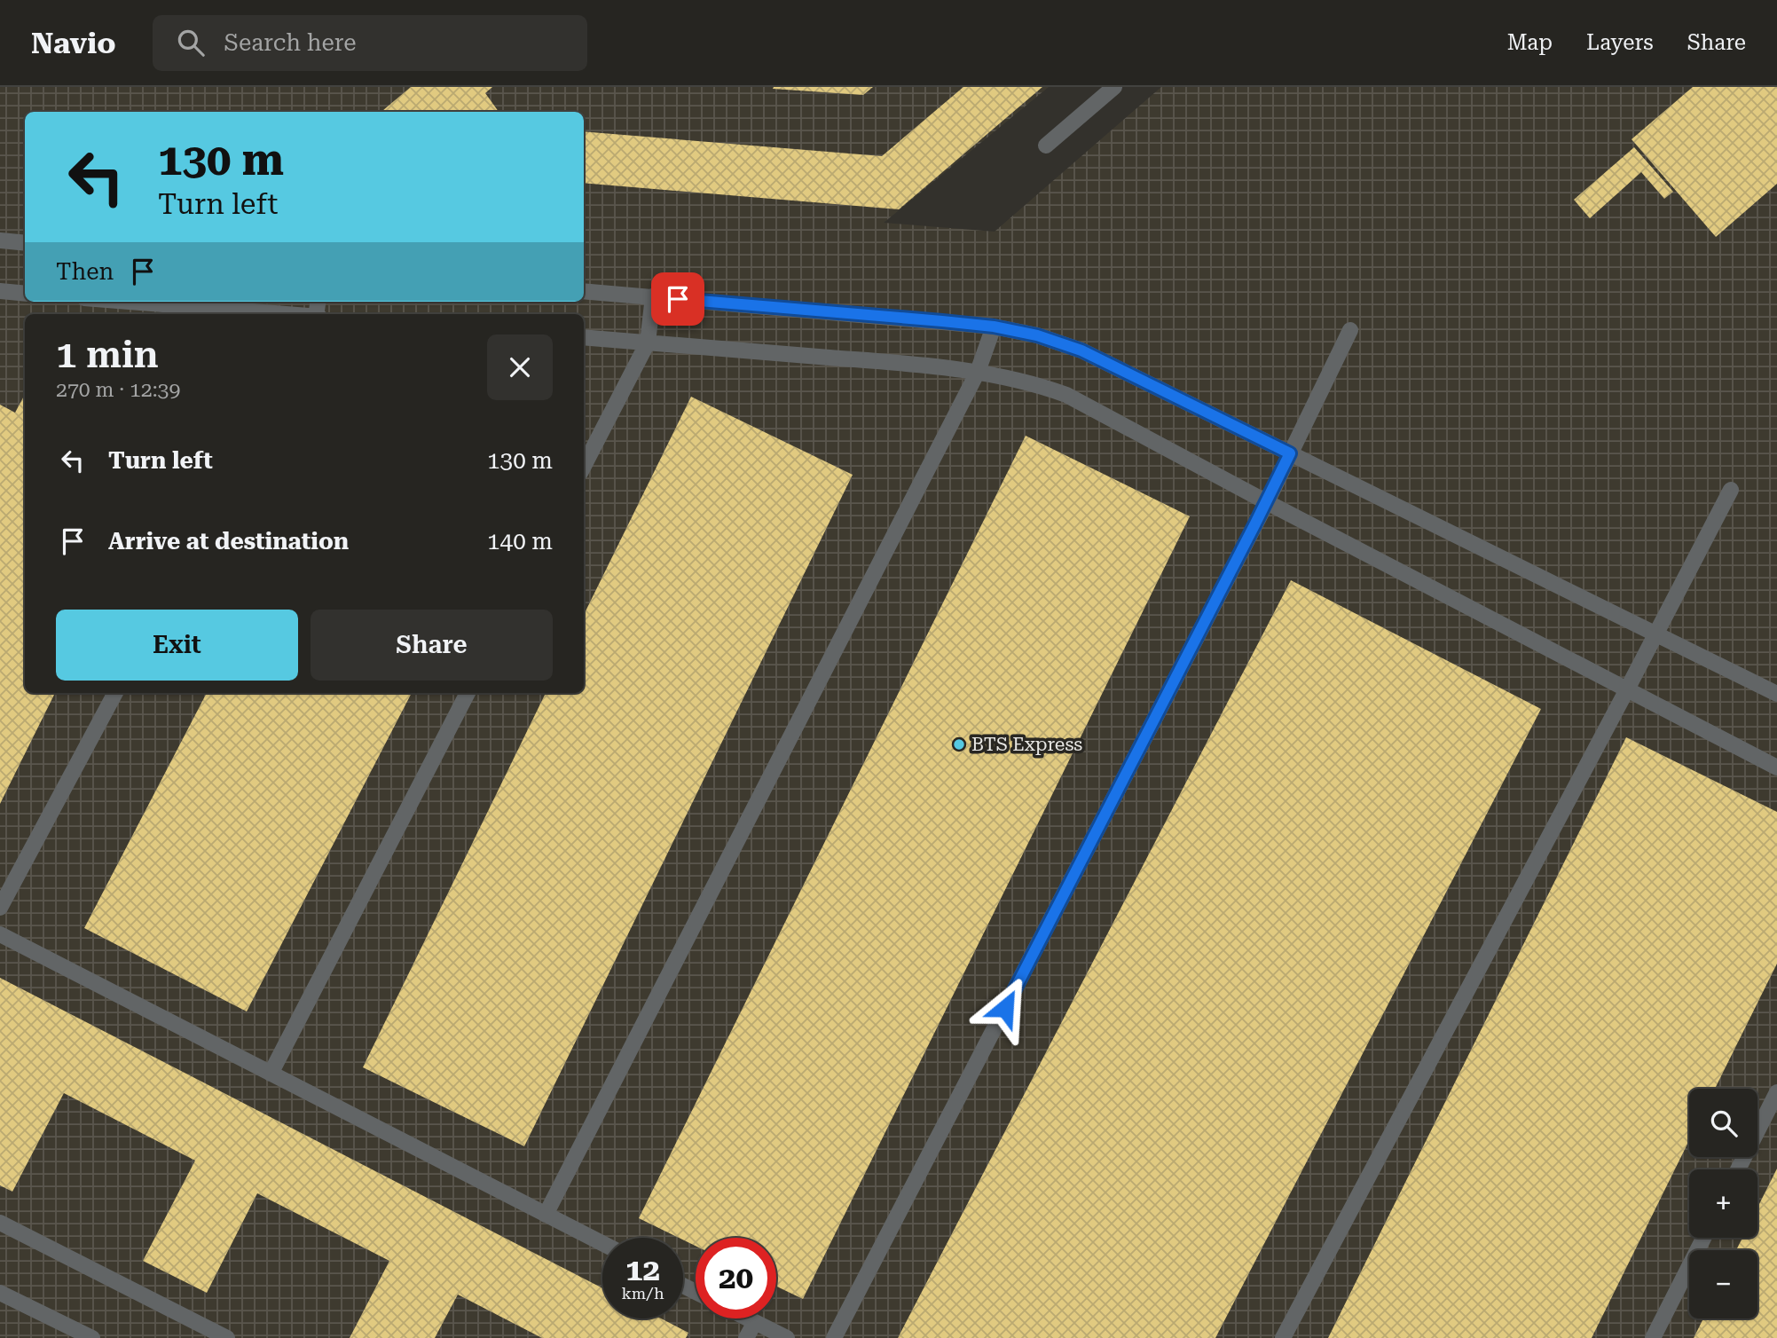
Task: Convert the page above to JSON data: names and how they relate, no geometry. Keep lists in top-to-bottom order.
{
  "places": ["BTS Express"],
  "page": {
    "header": "Navio",
    "search": "Search here",
    "nav": ["Map", "Layers", "Share"],
    "turn": ["130 m", "Turn left"],
    "then": "Then",
    "heading": ["1 min", "270 m · 12:39"],
    "list": [
      {
        "name": "Turn left",
        "value": "130 m"
      },
      {
        "name": "Arrive at destination",
        "value": "140 m"
      }
    ],
    "buttons": ["Exit", "Share"],
    "map_buttons": ["+", "−"],
    "speed": "12 km/h",
    "limit": "20"
  }
}
